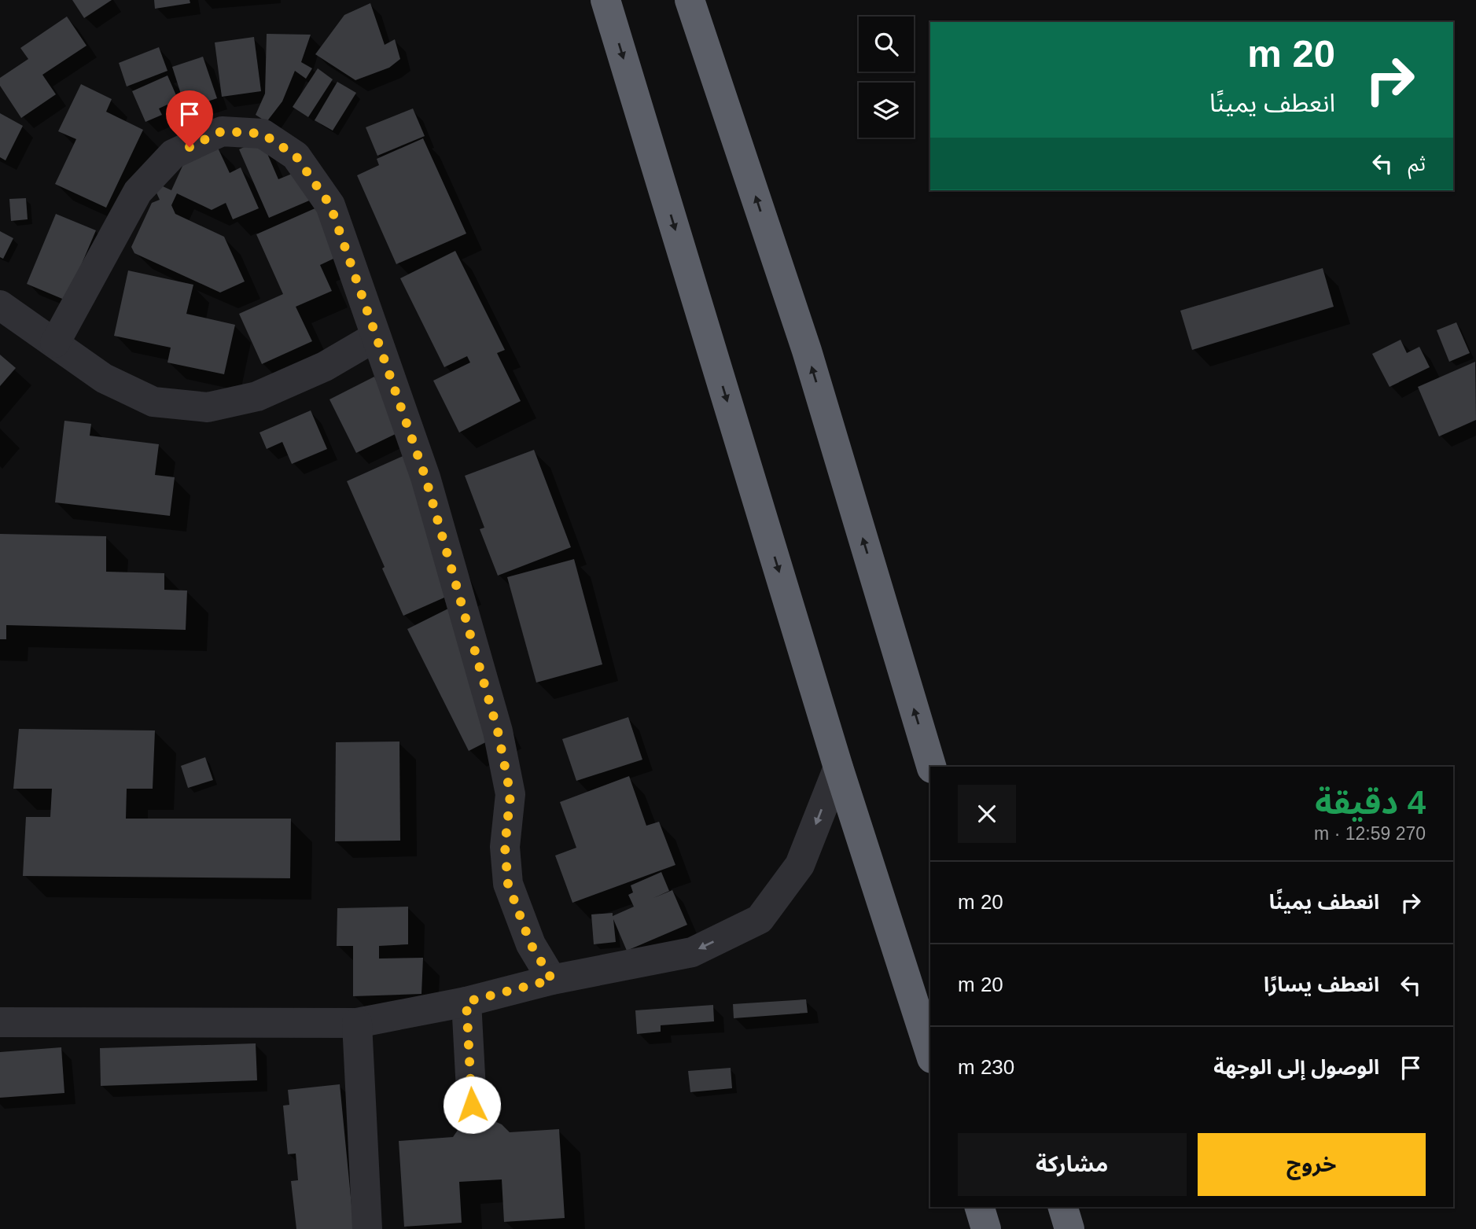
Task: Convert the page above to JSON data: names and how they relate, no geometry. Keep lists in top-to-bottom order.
{
  "page": {
    "turn": ["20 m", "انعطف يمينًا"],
    "then": "ثم",
    "heading": ["4 دقيقة", "270 m · 12:59"],
    "list": [
      {
        "name": "انعطف يمينًا",
        "value": "20 m"
      },
      {
        "name": "انعطف يسارًا",
        "value": "20 m"
      },
      {
        "name": "الوصول إلى الوجهة",
        "value": "230 m"
      }
    ],
    "buttons": ["خروج", "مشاركة"]
  }
}
